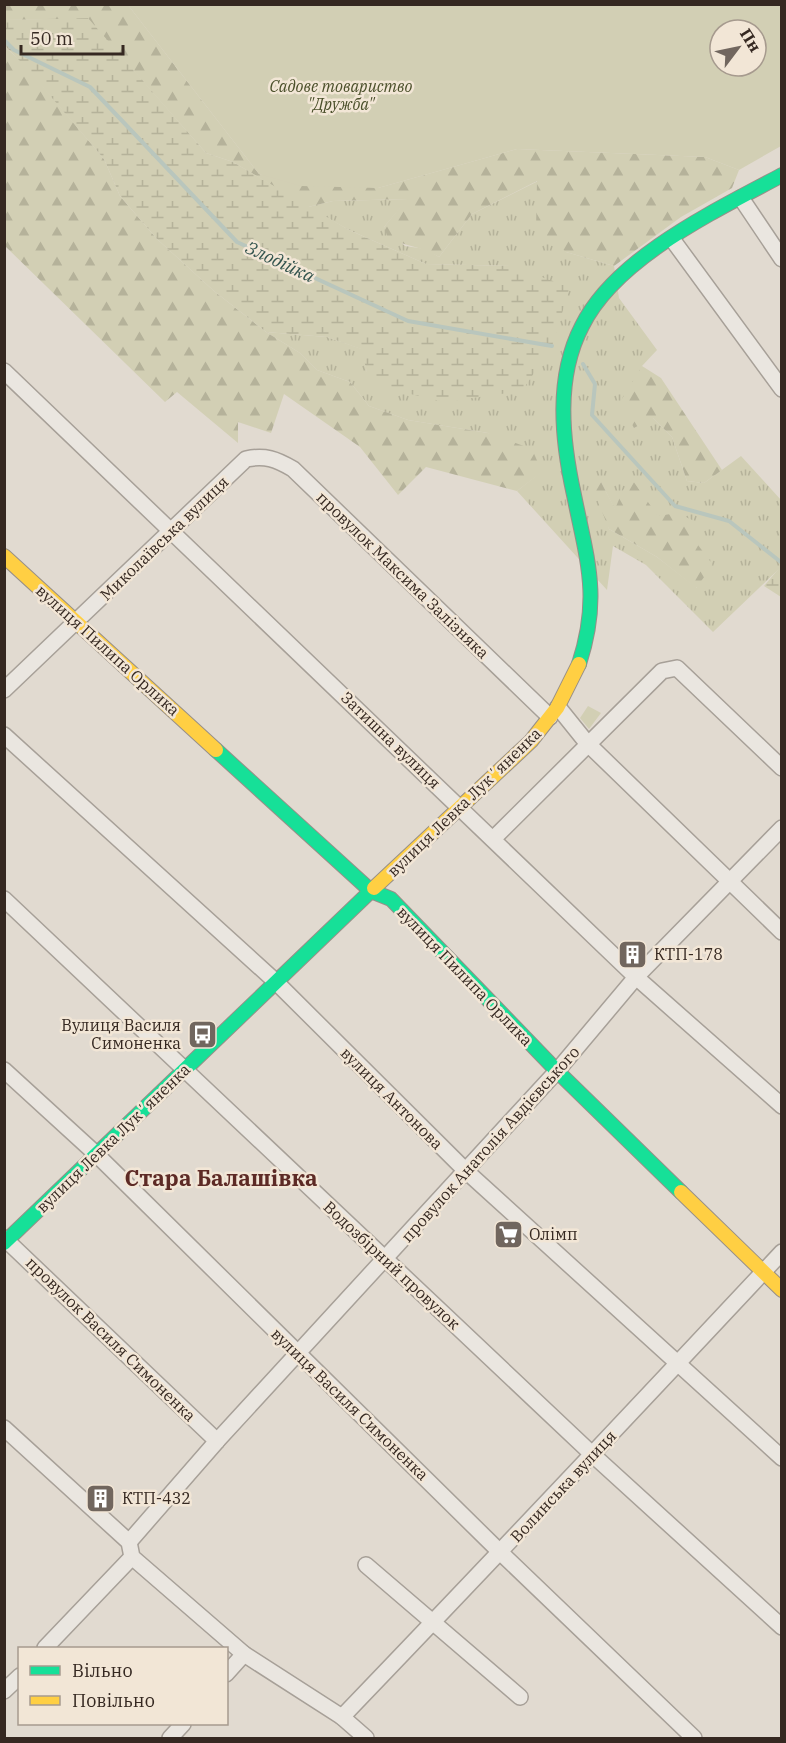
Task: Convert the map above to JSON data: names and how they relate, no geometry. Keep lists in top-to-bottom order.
{
  "streets": {
    "street": [
      "Миколаївська вулиця",
      "провулок Максима Залізняка",
      "вулиця Пилипа Орлика",
      "Затишна вулиця",
      "вулиця Левка Лукʼяненка",
      "вулиця Антонова",
      "провулок Анатолія Авдієвського",
      "Водозбірний провулок",
      "провулок Василя Симоненка",
      "вулиця Василя Симоненка",
      "Волинська вулиця"
    ]
  },
  "crossings": [
    ["Миколаївська вулиця", "провулок Максима Залізняка"],
    ["Миколаївська вулиця", "вулиця Пилипа Орлика"],
    ["Миколаївська вулиця", "Затишна вулиця"],
    ["провулок Максима Залізняка", "вулиця Левка Лукʼяненка"],
    ["провулок Максима Залізняка", "провулок Анатолія Авдієвського"],
    ["вулиця Пилипа Орлика", "вулиця Левка Лукʼяненка"],
    ["вулиця Пилипа Орлика", "провулок Анатолія Авдієвського"],
    ["вулиця Пилипа Орлика", "Волинська вулиця"],
    ["Затишна вулиця", "вулиця Левка Лукʼяненка"],
    ["Затишна вулиця", "провулок Анатолія Авдієвського"],
    ["вулиця Левка Лукʼяненка", "вулиця Антонова"],
    ["вулиця Левка Лукʼяненка", "Водозбірний провулок"],
    ["вулиця Левка Лукʼяненка", "провулок Василя Симоненка"],
    ["вулиця Левка Лукʼяненка", "вулиця Василя Симоненка"],
    ["вулиця Антонова", "провулок Анатолія Авдієвського"],
    ["вулиця Антонова", "Волинська вулиця"],
    ["провулок Анатолія Авдієвського", "Водозбірний провулок"],
    ["провулок Анатолія Авдієвського", "провулок Василя Симоненка"],
    ["провулок Анатолія Авдієвського", "вулиця Василя Симоненка"],
    ["Водозбірний провулок", "Волинська вулиця"],
    ["вулиця Василя Симоненка", "Волинська вулиця"]
  ],
  "districts": ["Стара Балашівка"],
  "water": ["Злодійка"],
  "parks": ["Садове товариство \"Дружба\""],
  "places": {
    "building": ["КТП-178", "КТП-432"],
    "bus stop": ["Вулиця Василя Симоненка"],
    "supermarket": ["Олімп"]
  },
  "legend": ["Вільно", "Повільно"],
  "scale_bar": "50 m",
  "north": "top right"
}
